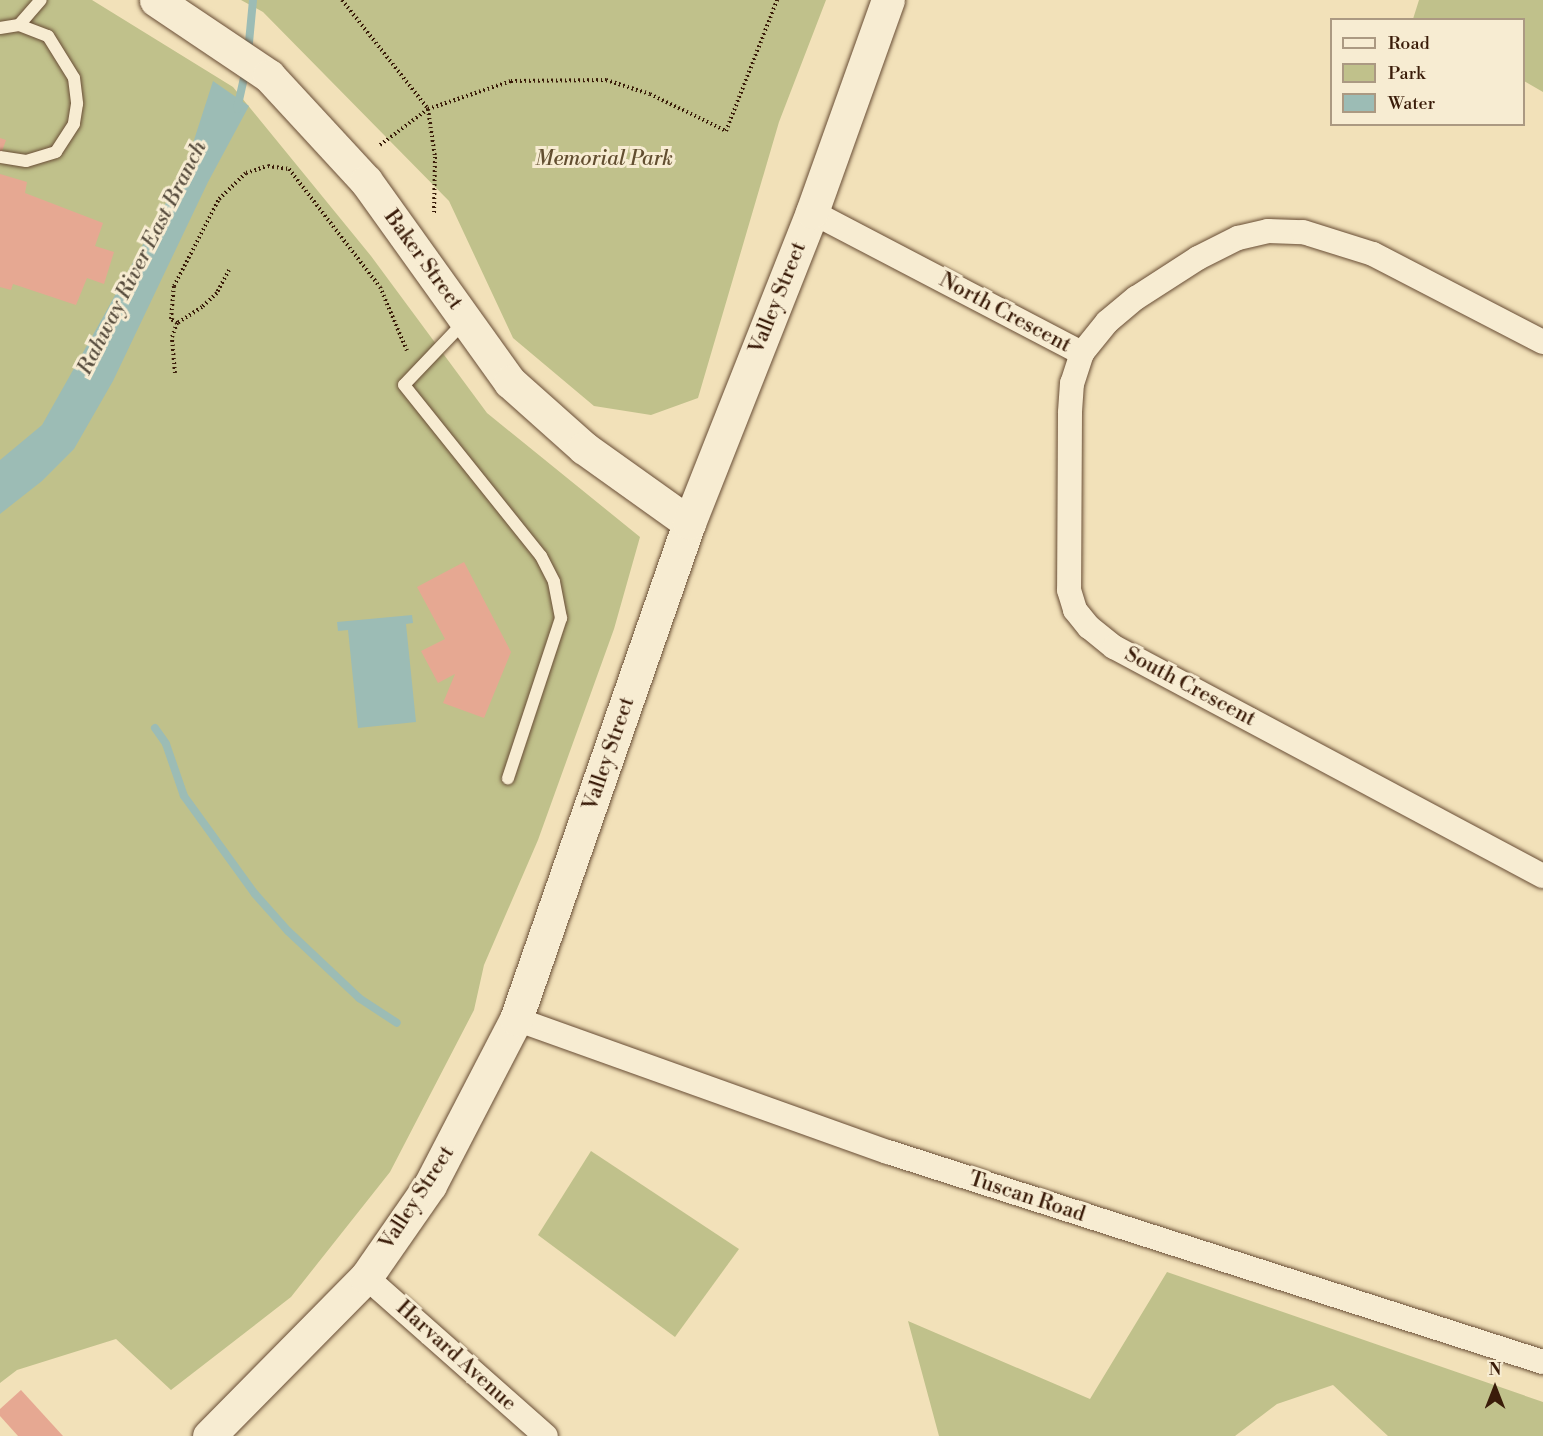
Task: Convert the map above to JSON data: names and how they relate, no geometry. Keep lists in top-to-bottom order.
{
  "streets": {
    "main road": ["Baker Street", "Valley Street"],
    "street": [
      "North Crescent",
      "South Crescent",
      "Tuscan Road",
      "Harvard Avenue"
    ]
  },
  "crossings": [
    ["Baker Street", "Valley Street"],
    ["Valley Street", "North Crescent"],
    ["Valley Street", "Tuscan Road"],
    ["Valley Street", "Harvard Avenue"],
    ["North Crescent", "South Crescent"]
  ],
  "water": ["Rahway River East Branch"],
  "parks": ["Memorial Park"],
  "legend": ["Road", "Park", "Water"],
  "north": "top"
}
